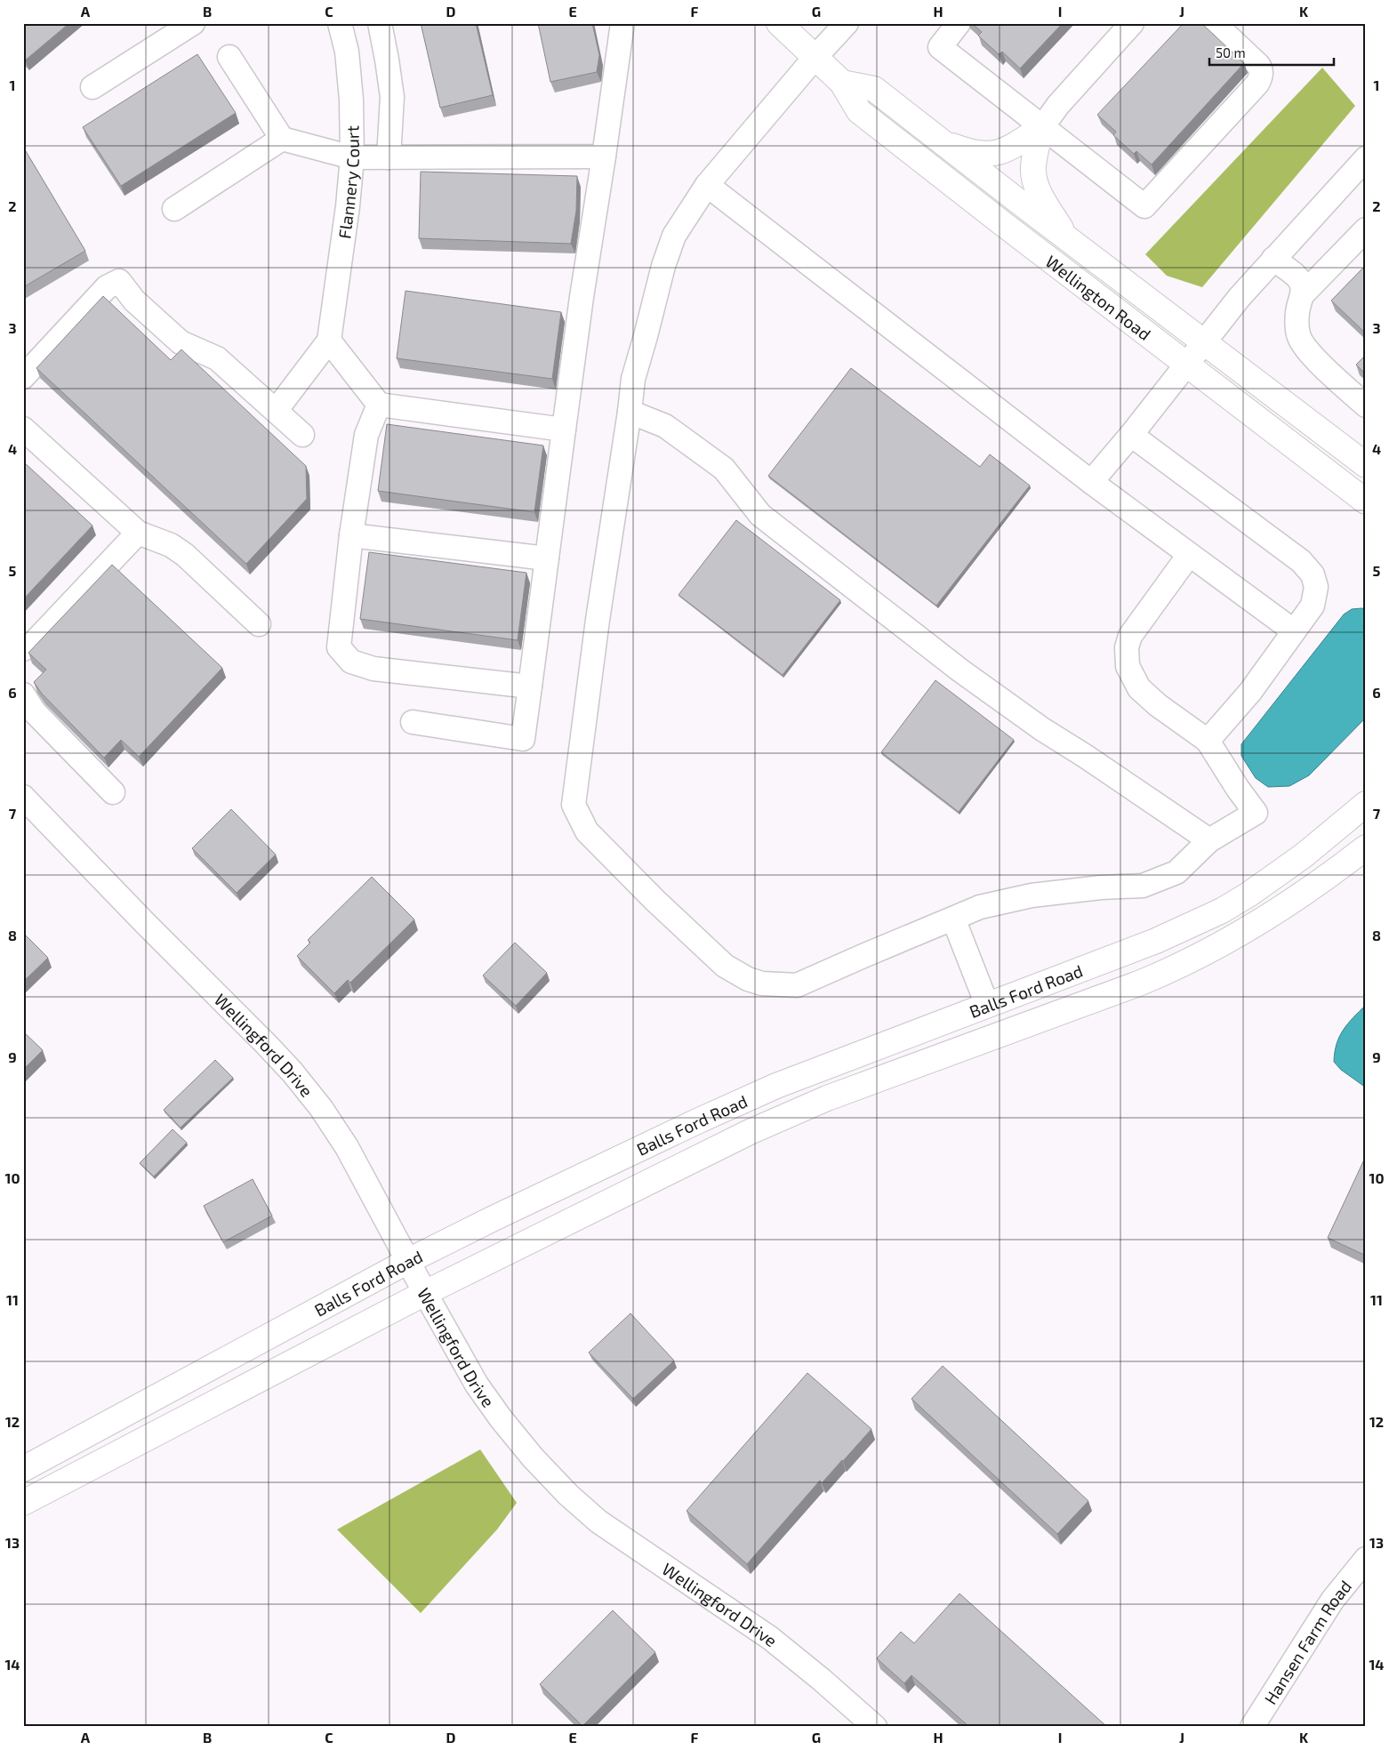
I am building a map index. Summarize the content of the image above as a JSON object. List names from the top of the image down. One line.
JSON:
{"streets":{"main road":["Wellington Road","Balls Ford Road"],"street":["Flannery Court","Wellingford Drive","Hansen Farm Road"]},"crossings":[["Balls Ford Road","Wellingford Drive"]],"scale_bar":"50 m","grid":{"columns":["A","B","C","D","E","F","G","H","I","J","K"],"rows":["1","2","3","4","5","6","7","8","9","10","11","12","13","14"]}}
